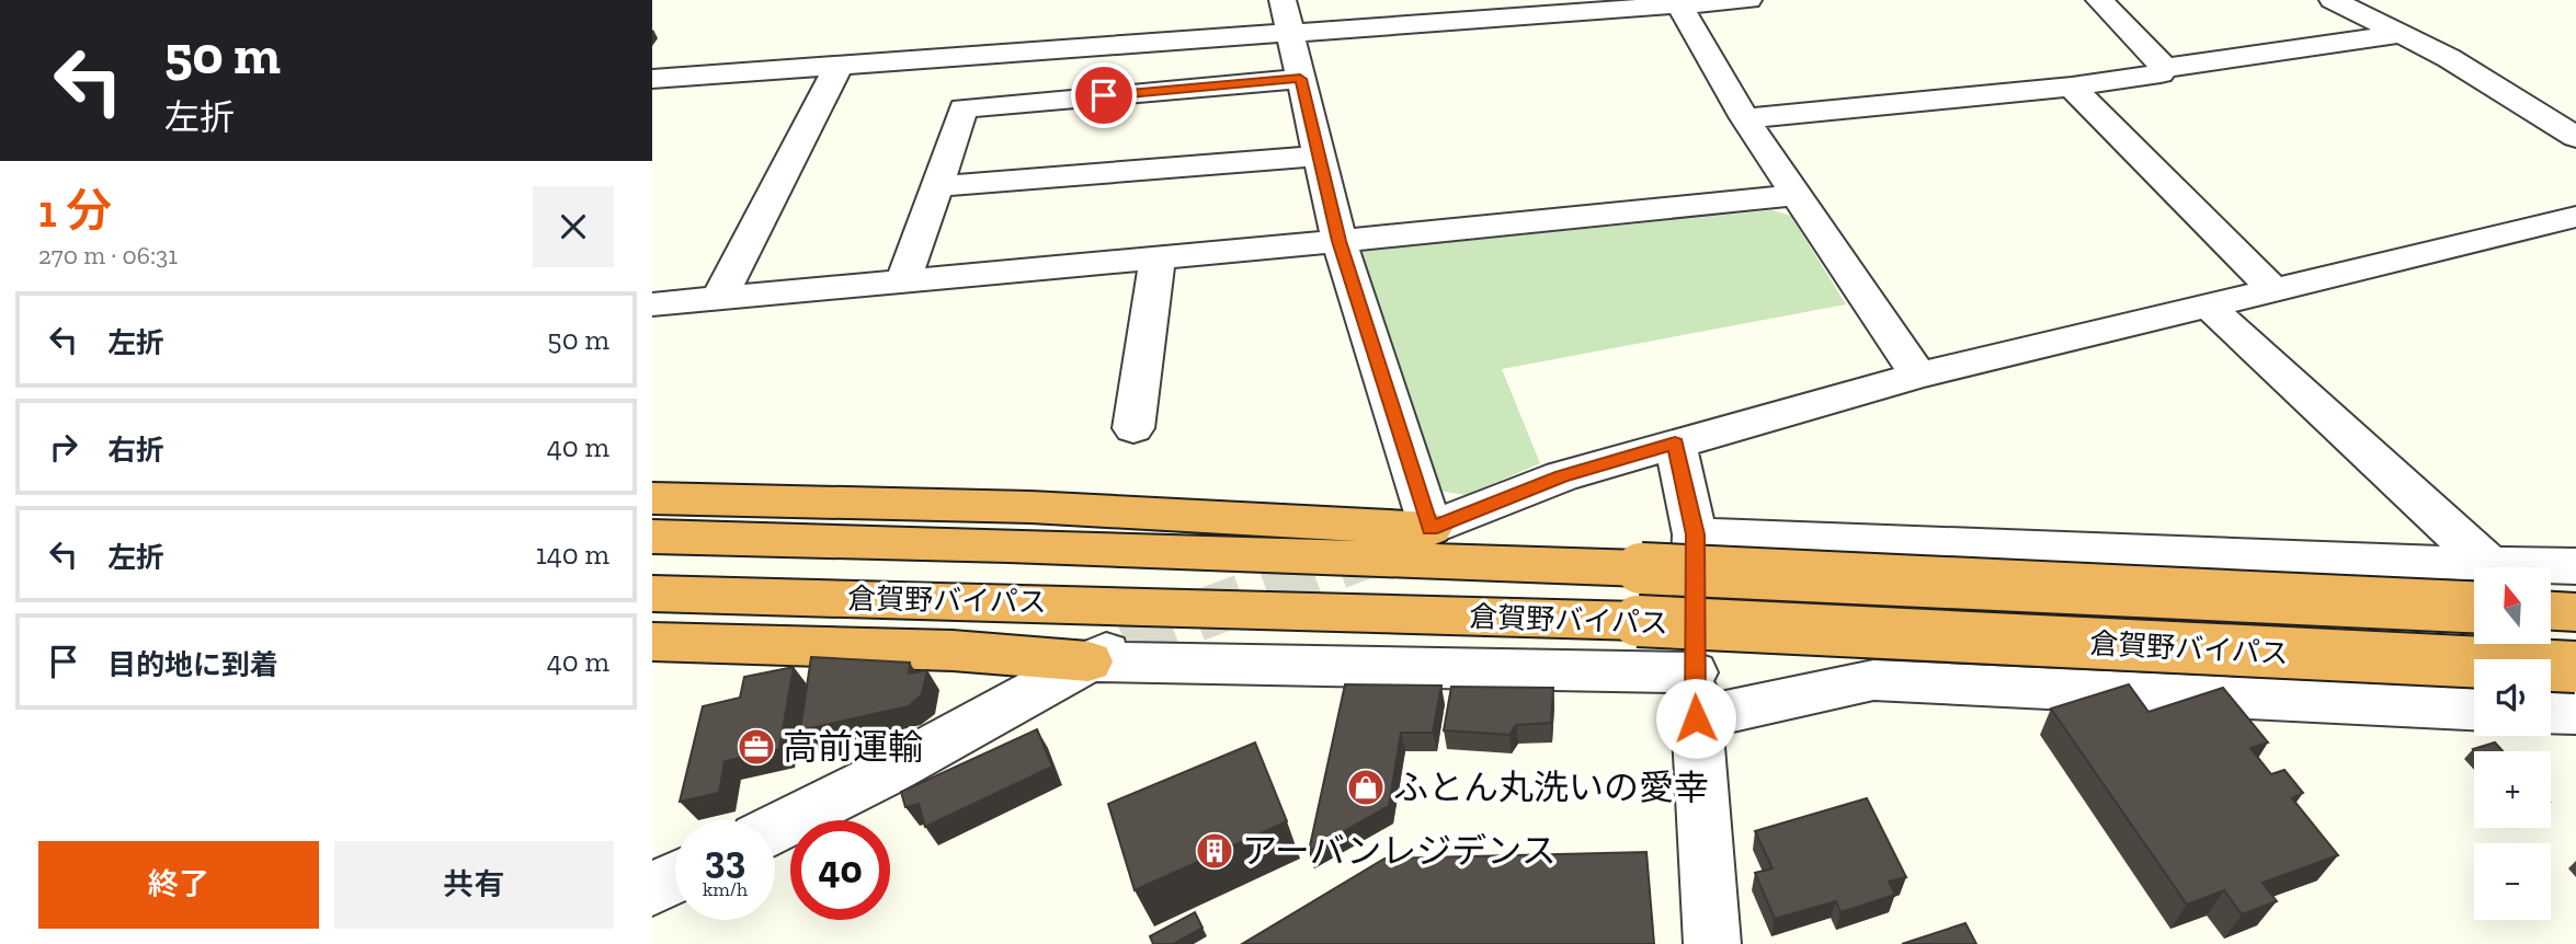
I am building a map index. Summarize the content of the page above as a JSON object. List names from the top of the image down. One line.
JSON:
{"streets":{"highway":["倉賀野バイパス"]},"places":{"office":["高前運輸"],"shop":["ふとん丸洗いの愛幸"],"building":["アーバンレジデンス"]},"north":"top","page":{"turn":["50 m","左折"],"heading":["1 分","270 m · 06:31"],"list":[{"name":"左折","value":"50 m"},{"name":"右折","value":"40 m"},{"name":"左折","value":"140 m"},{"name":"目的地に到着","value":"40 m"}],"map_buttons":["+","−"],"speed":"33 km/h","limit":"40","buttons":["終了","共有"]}}
